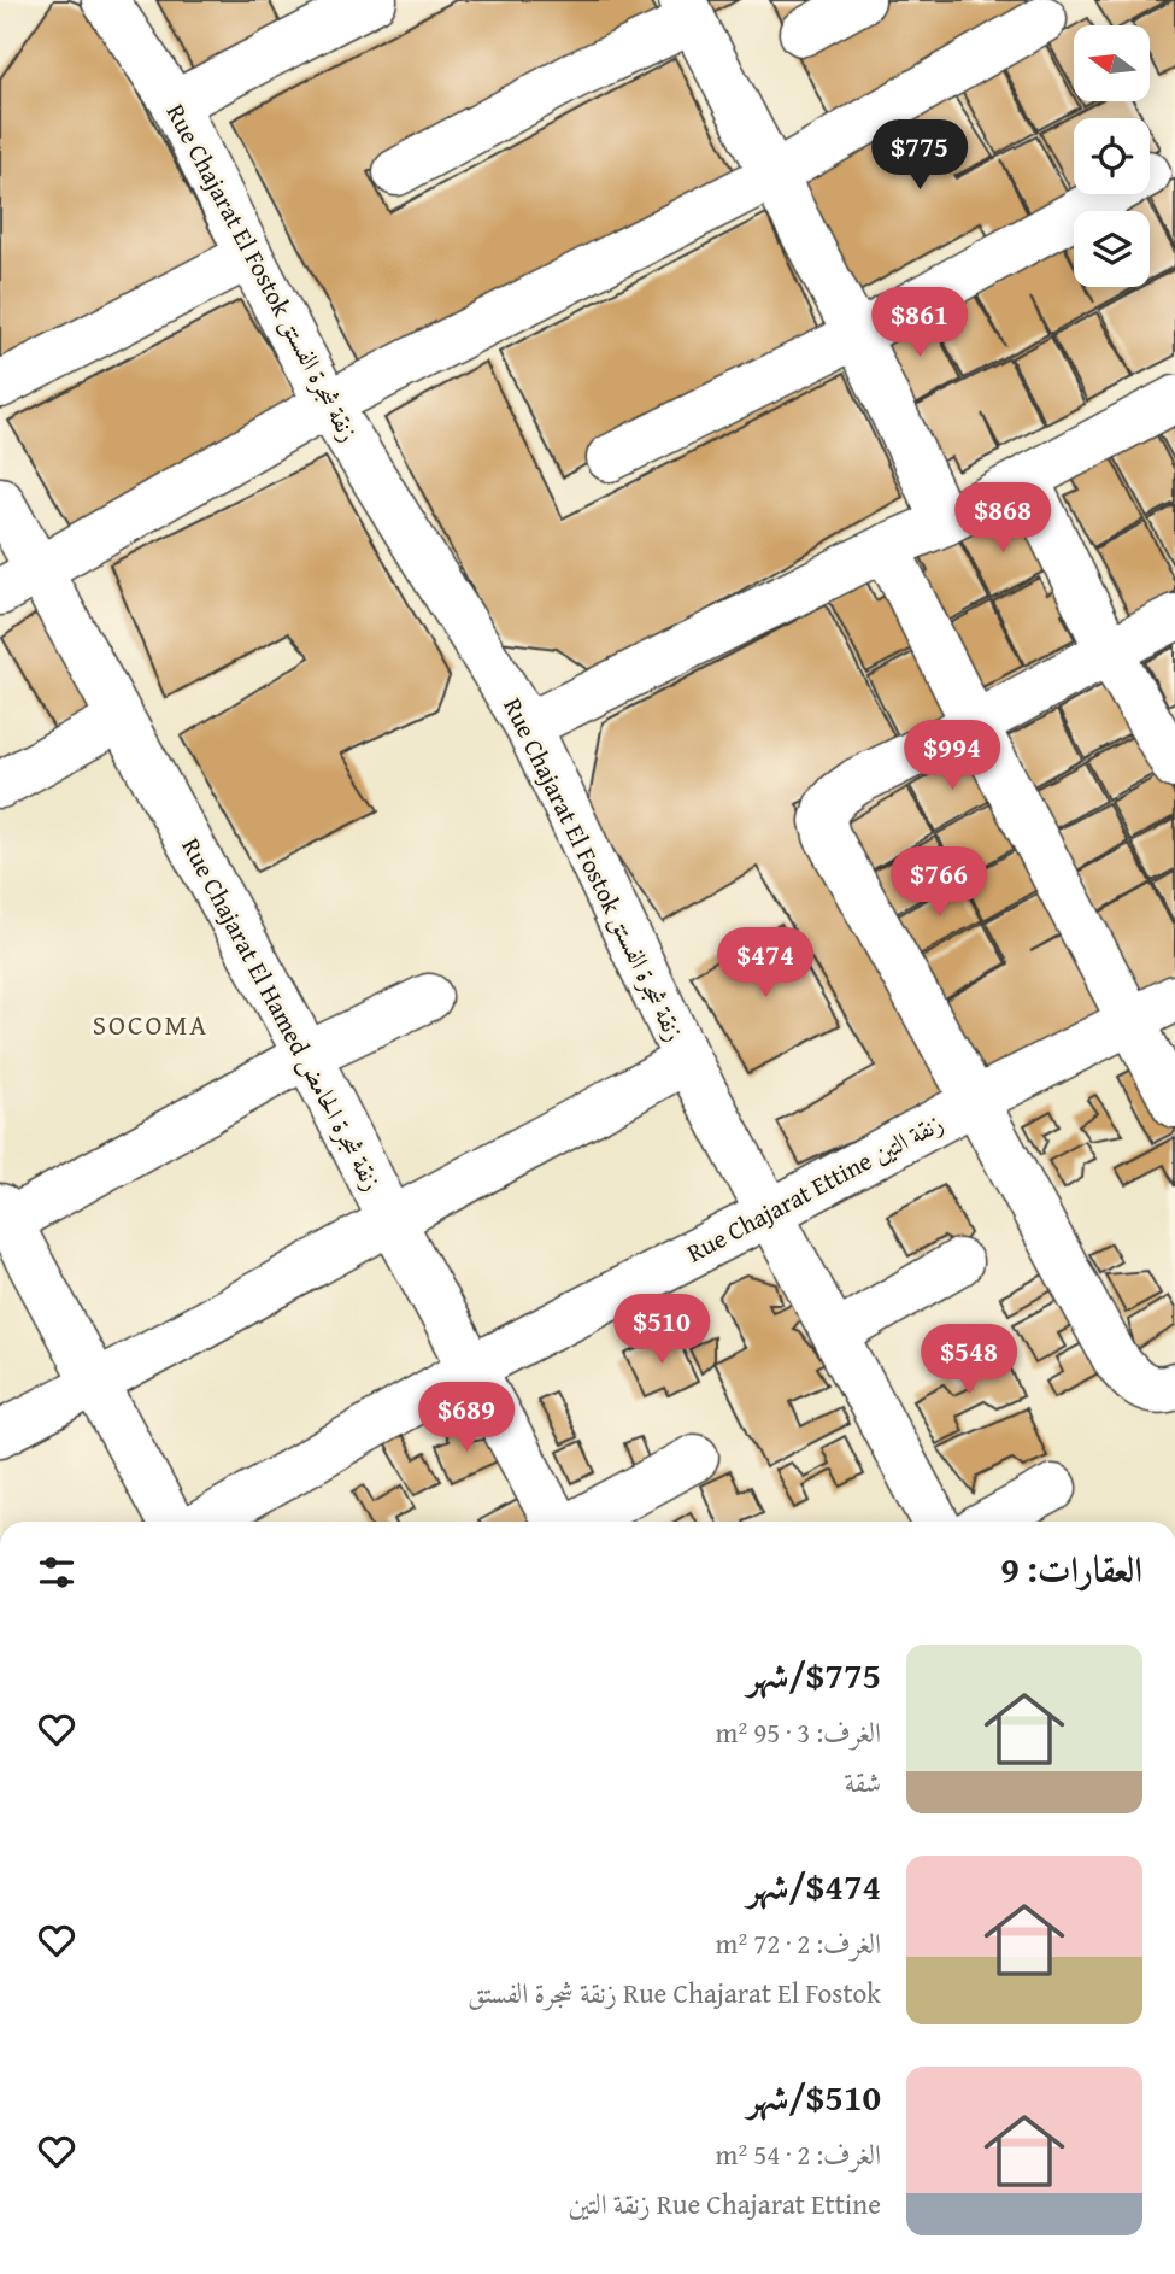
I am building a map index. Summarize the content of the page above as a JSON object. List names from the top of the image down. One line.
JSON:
{"streets":{"street":["Rue Chajarat El Fostok زنقة شجرة الفستق","Rue Chajarat El Hamed زنقة شجرة الحامض","Rue Chajarat Ettine زنقة التين"]},"crossings":[["Rue Chajarat El Fostok زنقة شجرة الفستق","Rue Chajarat Ettine زنقة التين"],["Rue Chajarat El Hamed زنقة شجرة الحامض","Rue Chajarat Ettine زنقة التين"]],"districts":["SOCOMA"],"north":"left","page":{"price":["$775","$861","$868","$994","$766","$474","$510","$548","$689"],"heading":"العقارات: 9","list":[{"name":"$775/شهر","note":"الغرف: 3 · 95 m² · شقة"},{"name":"$474/شهر","note":"الغرف: 2 · 72 m² · Rue Chajarat El Fostok زنقة شجرة الفستق"},{"name":"$510/شهر","note":"الغرف: 2 · 54 m² · Rue Chajarat Ettine زنقة التين"}]}}
